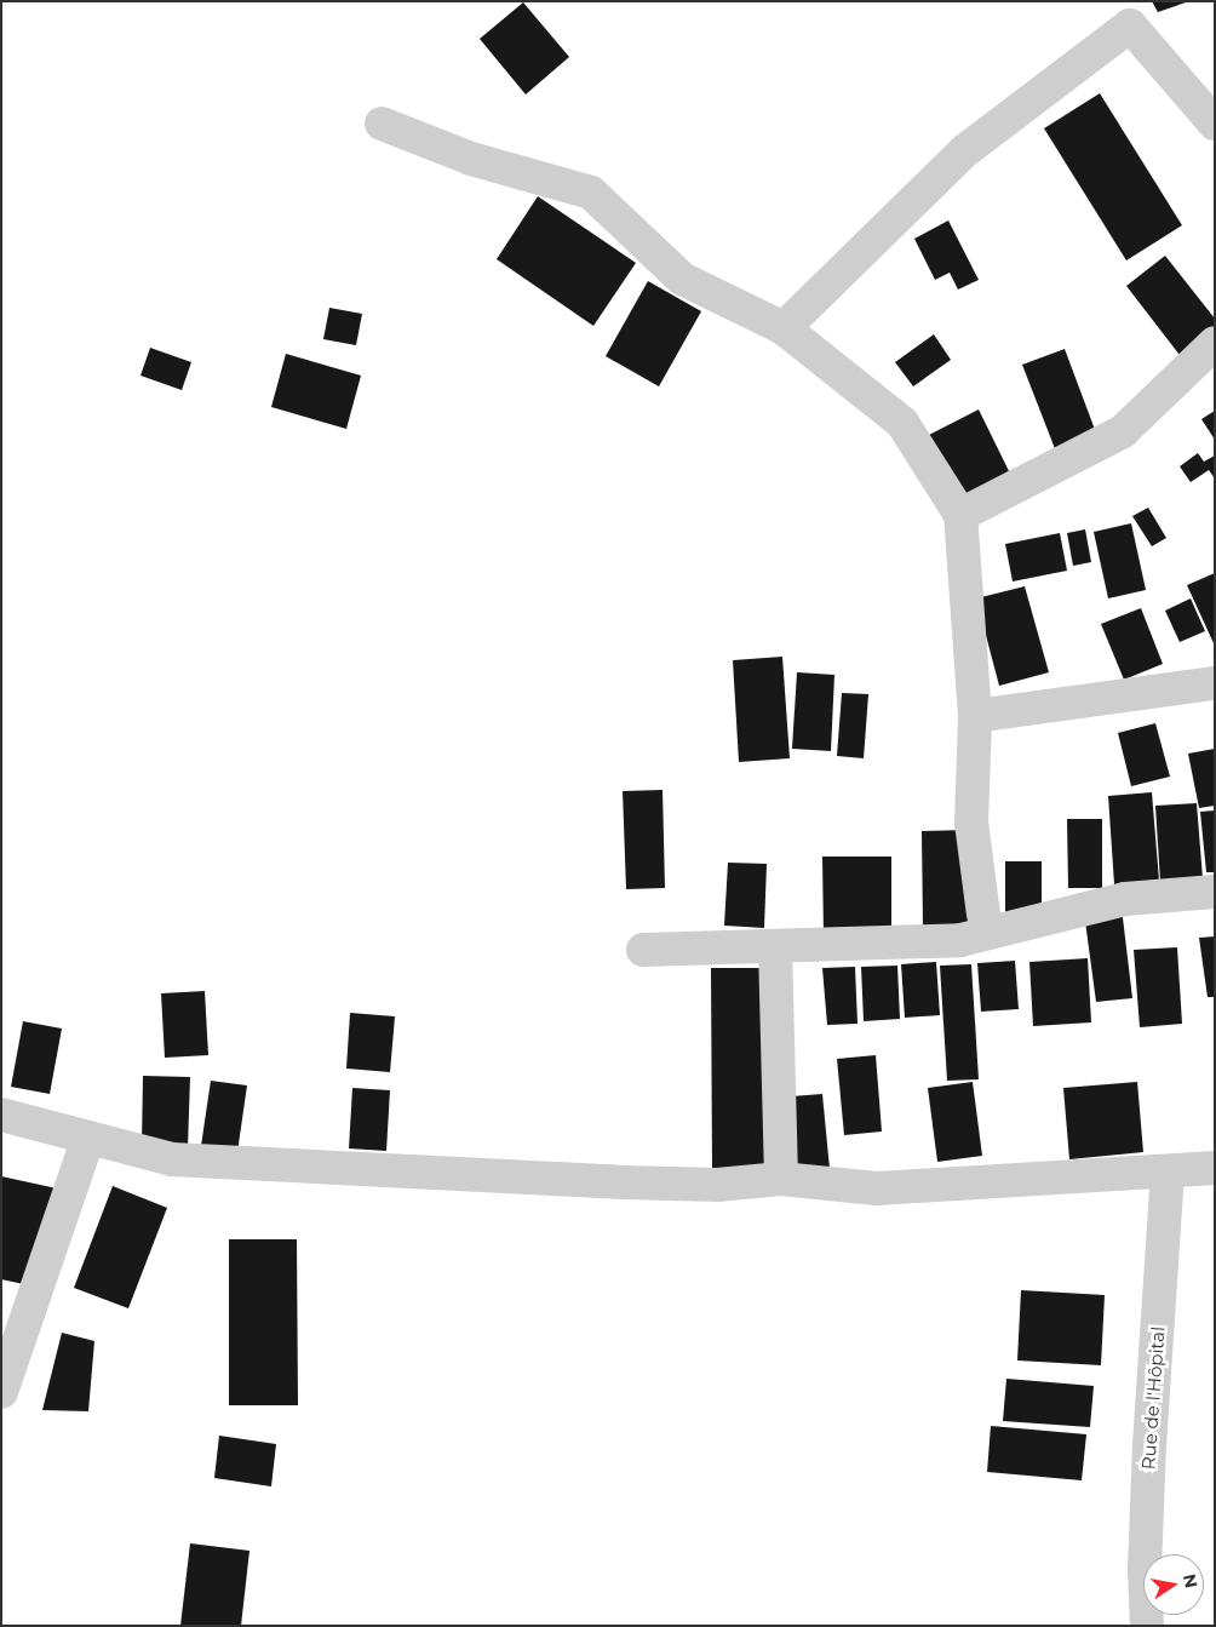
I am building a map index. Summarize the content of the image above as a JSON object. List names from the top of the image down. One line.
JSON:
{"streets":{"street":["Rue de l'Hôpital"]},"north":"right"}
